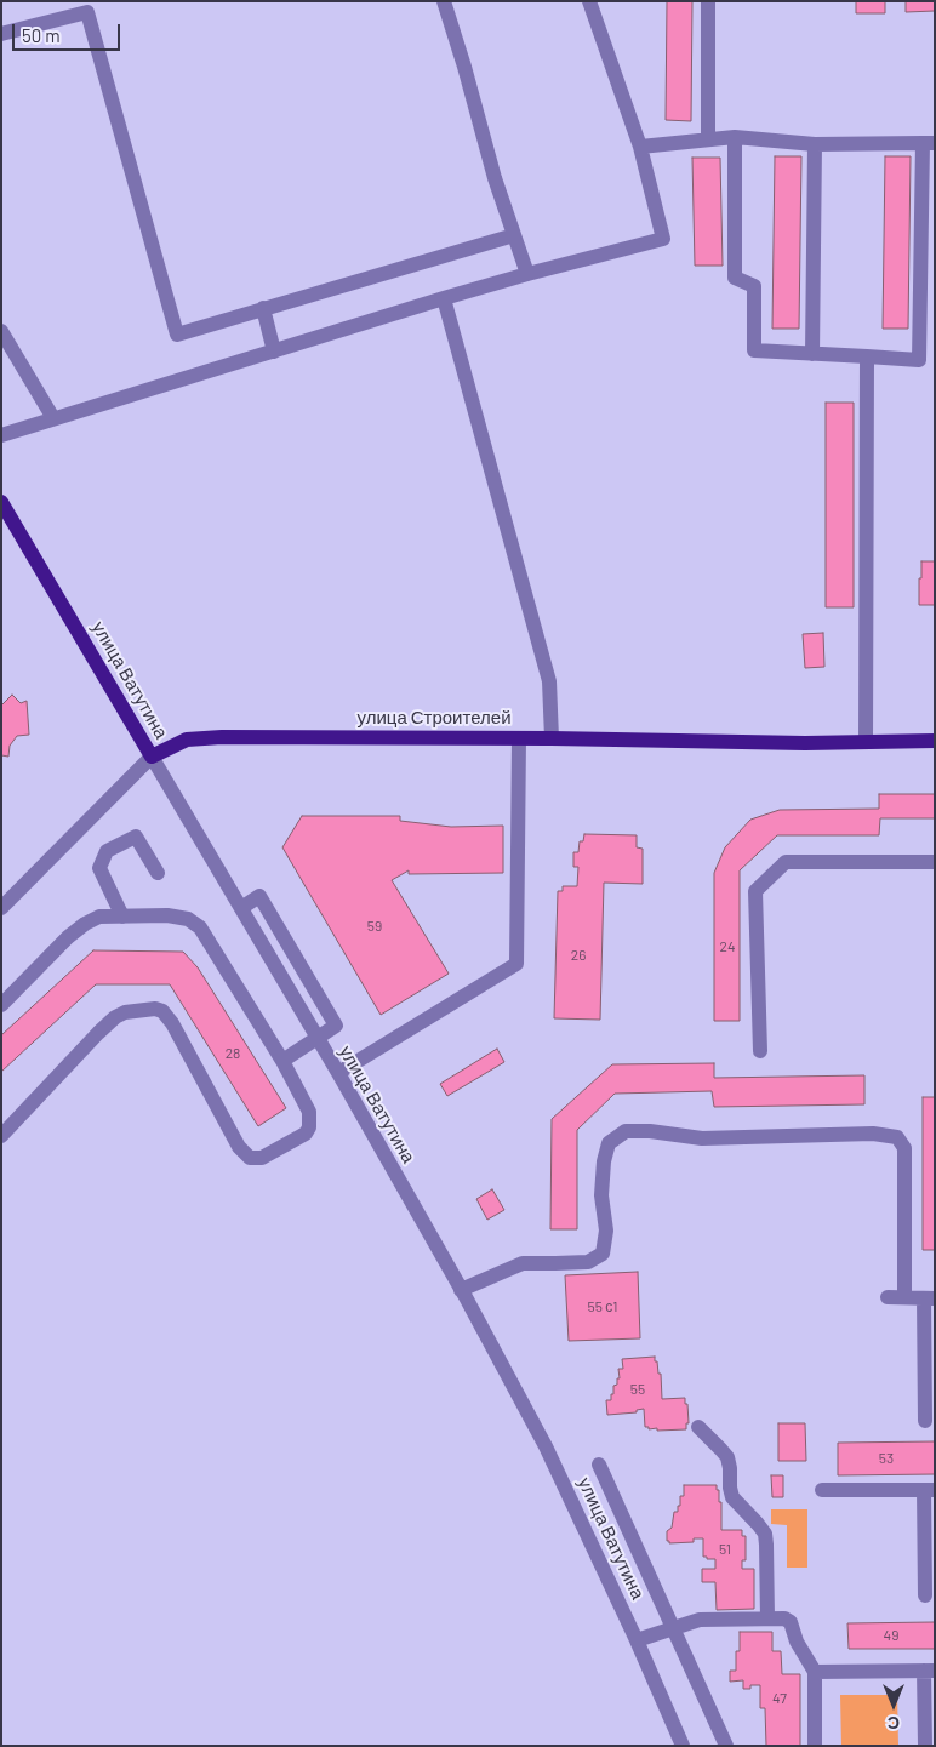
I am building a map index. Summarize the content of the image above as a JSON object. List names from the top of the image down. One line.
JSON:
{"streets":{"main road":["улица Ватутина","улица Строителей"]},"crossings":[["улица Ватутина","улица Строителей"]],"house_numbers":["59","24","26","28","55 с1","55","53","51","49","47"],"scale_bar":"50 m","north":"bottom"}
